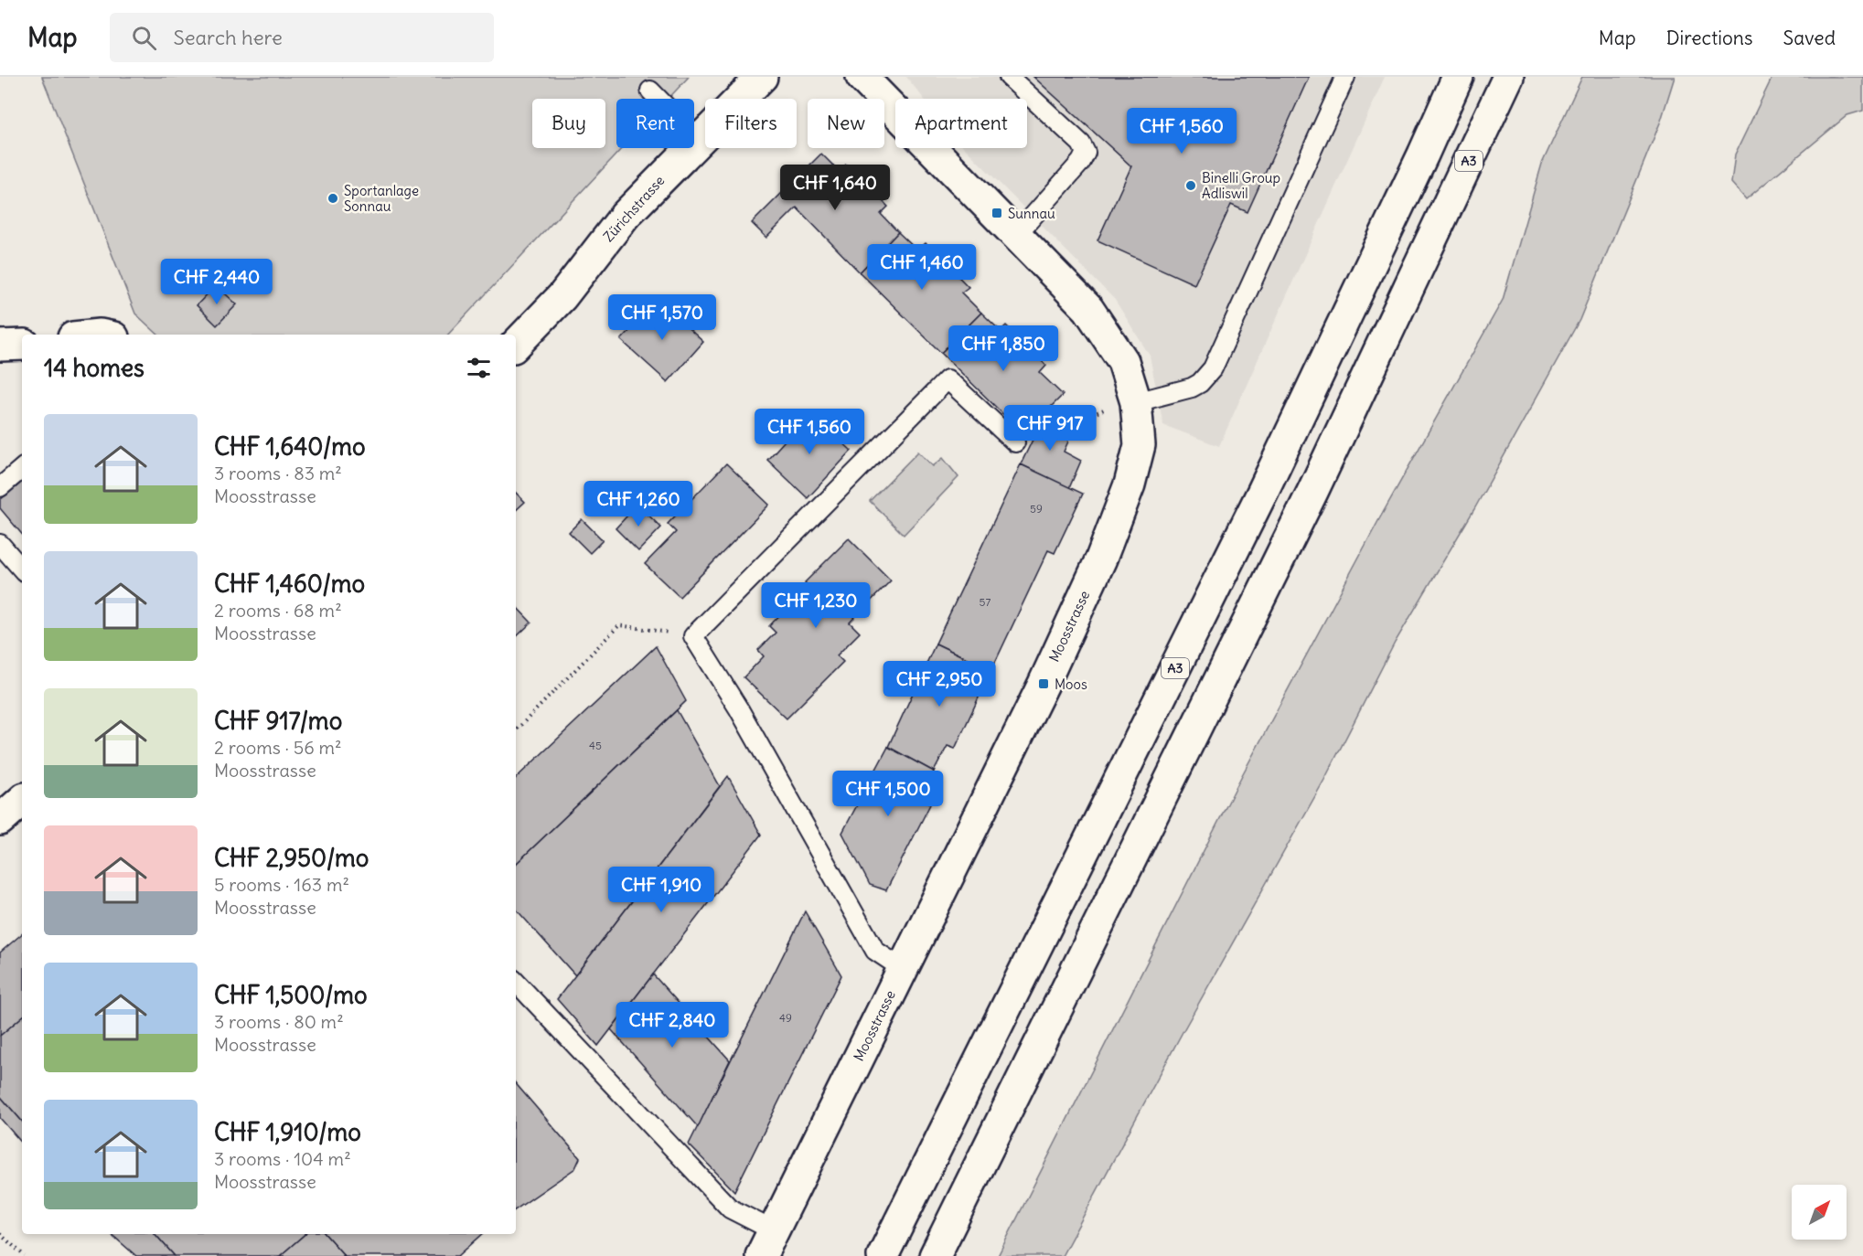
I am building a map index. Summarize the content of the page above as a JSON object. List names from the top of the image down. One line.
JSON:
{"streets":{"main road":["A3","Zürichstrasse","Moosstrasse"]},"places":{"other":["Binelli Group Adliswil","Sportanlage Sonnau"],"transit":["Sunnau","Moos"]},"house_numbers":["59","57","45","49"],"north":"top right","page":{"header":"Map","search":"Search here","nav":["Map","Directions","Saved"],"chip":["Buy","Rent","Filters","New","Apartment"],"price":["CHF 1,560","CHF 1,640","CHF 1,460","CHF 2,440","CHF 1,570","CHF 1,850","CHF 917","CHF 1,560","CHF 1,260","CHF 1,230","CHF 2,950","CHF 1,500","CHF 1,910","CHF 2,840"],"heading":"14 homes","list":[{"name":"CHF 1,640/mo","note":"3 rooms · 83 m² · Moosstrasse"},{"name":"CHF 1,460/mo","note":"2 rooms · 68 m² · Moosstrasse"},{"name":"CHF 917/mo","note":"2 rooms · 56 m² · Moosstrasse"},{"name":"CHF 2,950/mo","note":"5 rooms · 163 m² · Moosstrasse"},{"name":"CHF 1,500/mo","note":"3 rooms · 80 m² · Moosstrasse"},{"name":"CHF 1,910/mo","note":"3 rooms · 104 m² · Moosstrasse"}]}}
